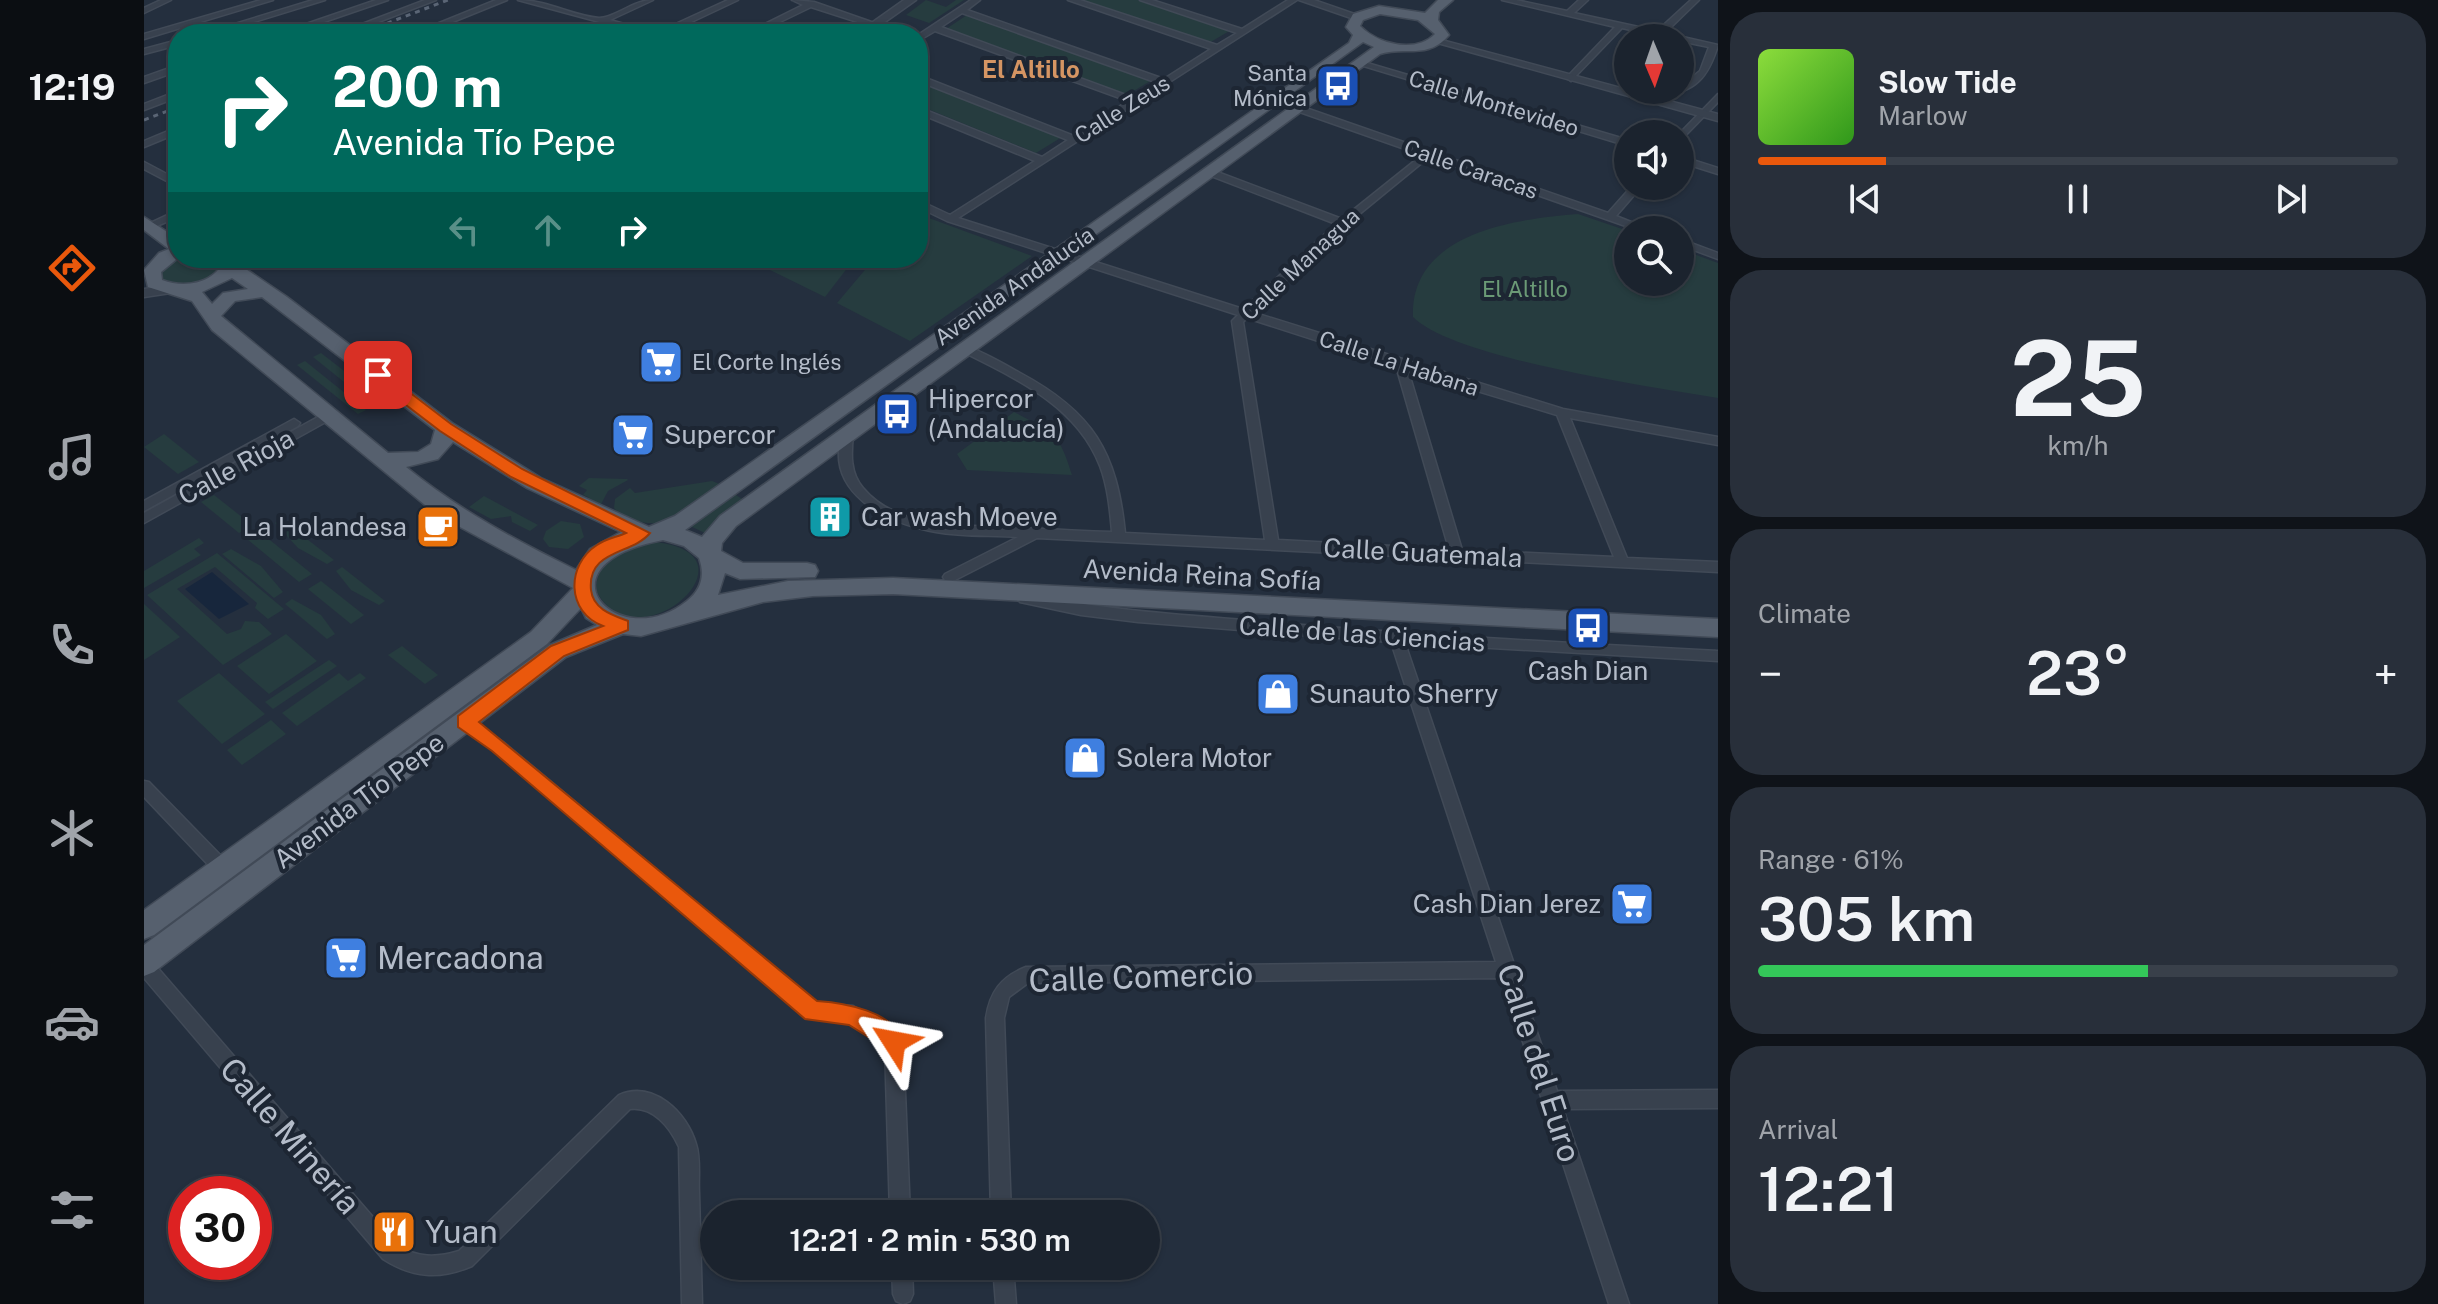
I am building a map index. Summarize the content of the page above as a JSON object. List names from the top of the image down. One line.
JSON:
{"streets":{"main road":["Avenida Andalucía","Avenida Reina Sofía","Avenida Tío Pepe"],"street":["Calle Montevideo","Calle Zeus","Calle Caracas","Calle Managua","Calle La Habana","Calle Rioja","Calle Guatemala","Calle de las Ciencias","Calle Comercio","Calle del Euro","Calle Minería"]},"crossings":[["Calle Montevideo","Avenida Andalucía"],["Calle Zeus","Calle La Habana"],["Calle Caracas","Calle Managua"],["Calle Caracas","Avenida Andalucía"],["Calle Managua","Calle La Habana"],["Calle Managua","Calle Guatemala"],["Avenida Andalucía","Calle La Habana"],["Avenida Andalucía","Calle Guatemala"],["Avenida Andalucía","Avenida Reina Sofía"],["Avenida Andalucía","Avenida Tío Pepe"],["Calle Guatemala","Avenida Reina Sofía"],["Avenida Reina Sofía","Calle de las Ciencias"],["Avenida Reina Sofía","Avenida Tío Pepe"],["Calle de las Ciencias","Calle del Euro"],["Avenida Tío Pepe","Calle Minería"],["Calle Comercio","Calle del Euro"]],"districts":["El Altillo"],"parks":["El Altillo"],"places":{"bus stop":["Santa Mónica","Hipercor (Andalucía)","Cash Dian"],"supermarket":["El Corte Inglés","Supercor","Cash Dian Jerez","Mercadona"],"building":["Car wash Moeve"],"cafe":["La Holandesa"],"shop":["Sunauto Sherry","Solera Motor"],"restaurant":["Yuan"]},"north":"bottom","page":{"tabs":"12:19","turn":["200 m","Avenida Tío Pepe"],"song":["Slow Tide","Marlow"],"tile":[["25","km/h"],"Climate",["Range · 61%","305 km"],["Arrival","12:21"]],"heat":["−","23°","+"],"limit":"30","trip":"12:21 · 2 min · 530 m"}}
